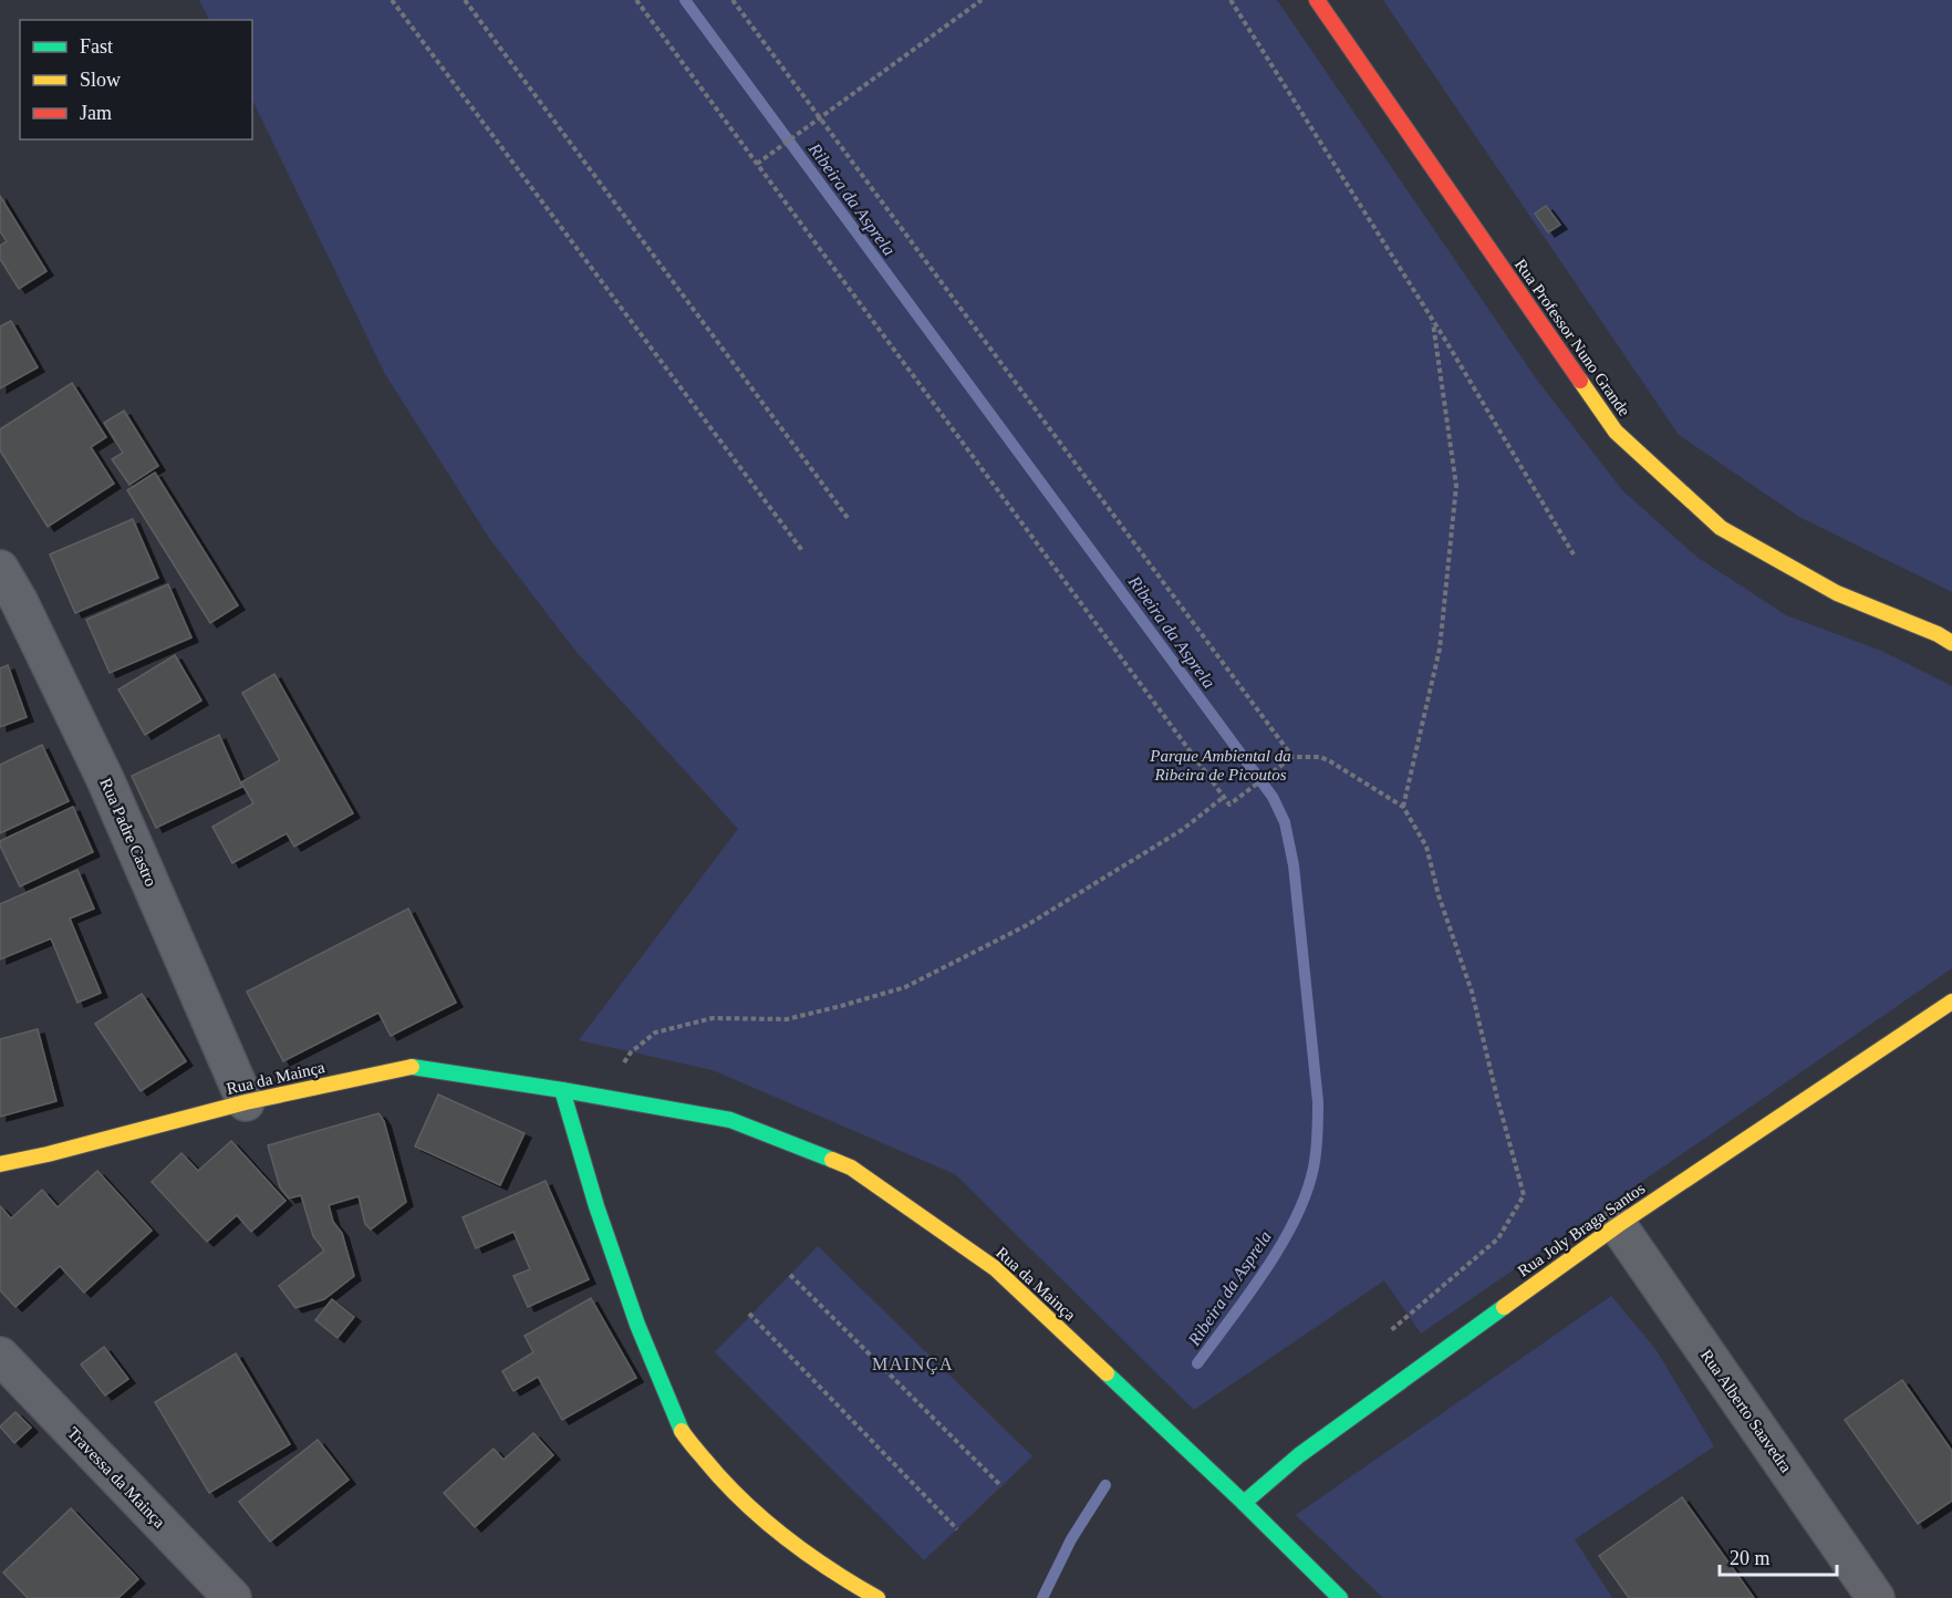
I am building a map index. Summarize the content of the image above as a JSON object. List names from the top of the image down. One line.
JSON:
{"streets":{"street":["Rua Professor Nuno Grande","Rua Padre Castro","Rua da Mainça","Rua Joly Braga Santos","Rua Alberto Saavedra","Travessa da Mainça"]},"crossings":[["Rua Padre Castro","Rua da Mainça"],["Rua da Mainça","Rua Joly Braga Santos"],["Rua Joly Braga Santos","Rua Alberto Saavedra"]],"districts":["MAINÇA"],"water":["Ribeira da Asprela"],"parks":["Parque Ambiental da Ribeira de Picoutos"],"legend":["Fast","Slow","Jam"],"scale_bar":"20 m"}
